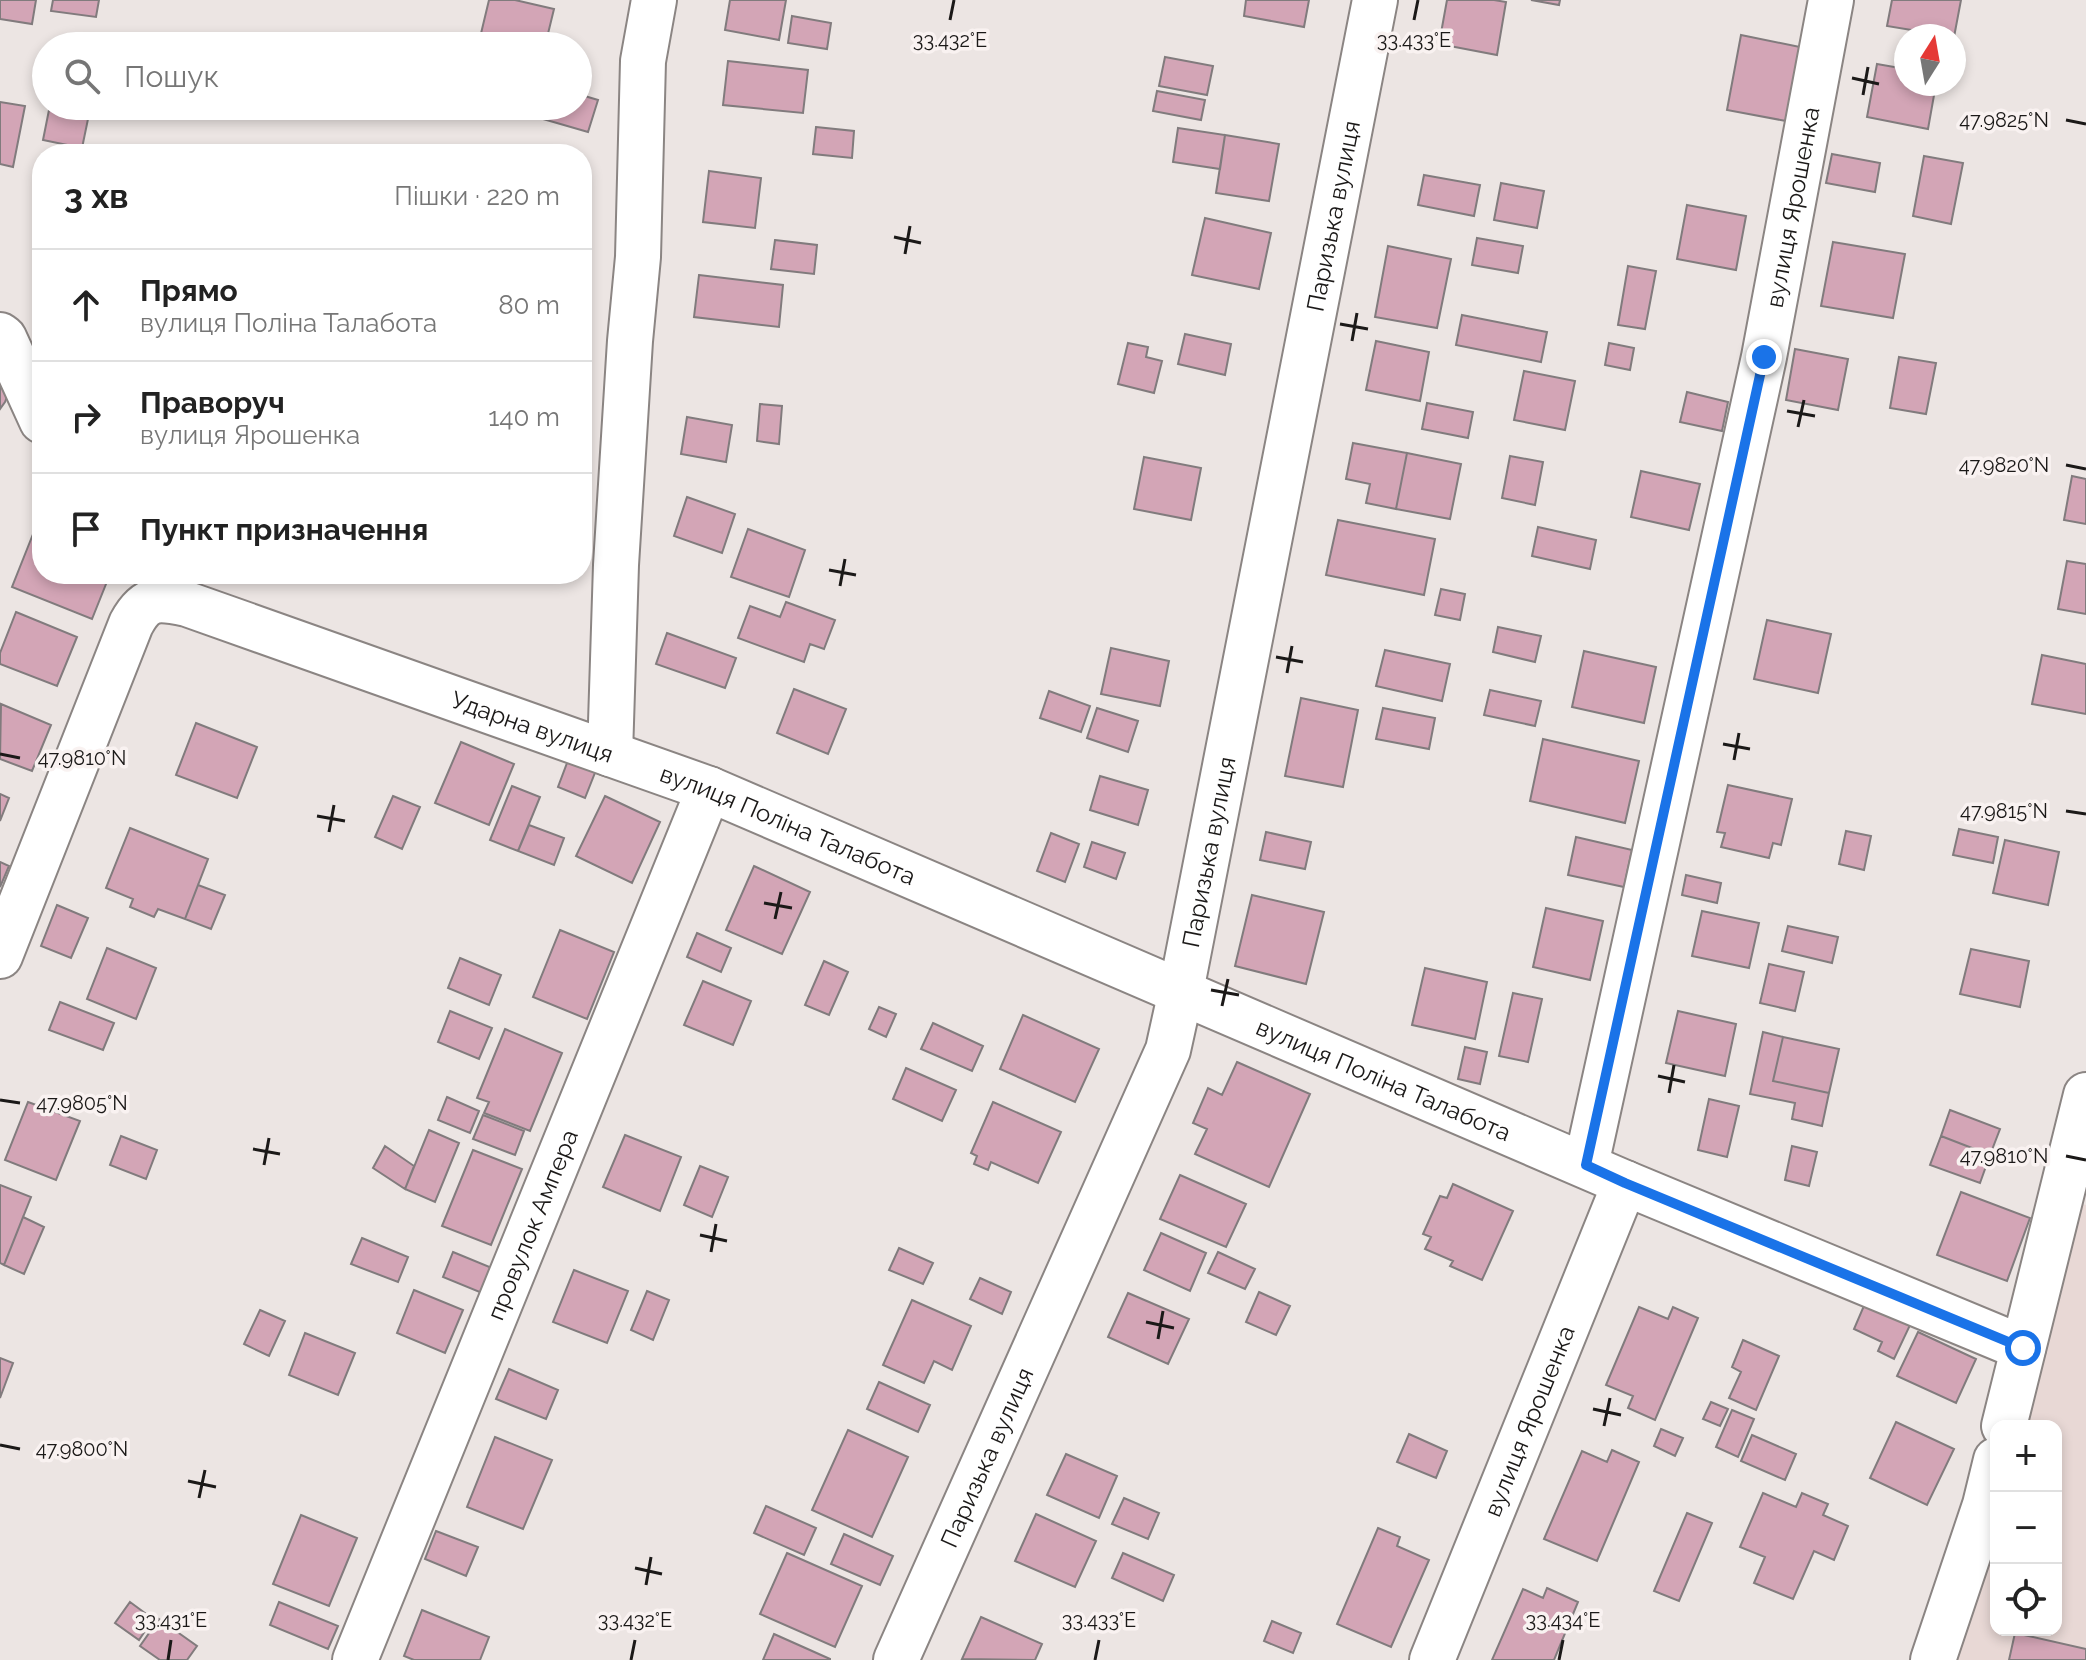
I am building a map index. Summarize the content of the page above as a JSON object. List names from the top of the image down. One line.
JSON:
{"streets":{"street":["вулиця Ярошенка","Паризька вулиця","Ударна вулиця","вулиця Поліна Талабота","провулок Ампера"]},"crossings":[["вулиця Ярошенка","вулиця Поліна Талабота"],["Паризька вулиця","вулиця Поліна Талабота"],["Ударна вулиця","вулиця Поліна Талабота"],["вулиця Поліна Талабота","провулок Ампера"]],"north":"top","page":{"search":"Пошук","heading":["3 хв","Пішки · 220 m"],"list":[["Прямо","вулиця Поліна Талабота","80 m"],["Праворуч","вулиця Ярошенка","140 m"],"Пункт призначення"],"map_buttons":["+","−"]},"coordinates":["33.432°E","33.433°E","47.9825°N","47.9820°N","47.9810°N","47.9815°N","47.9805°N","47.9800°N","33.431°E","33.434°E"]}
